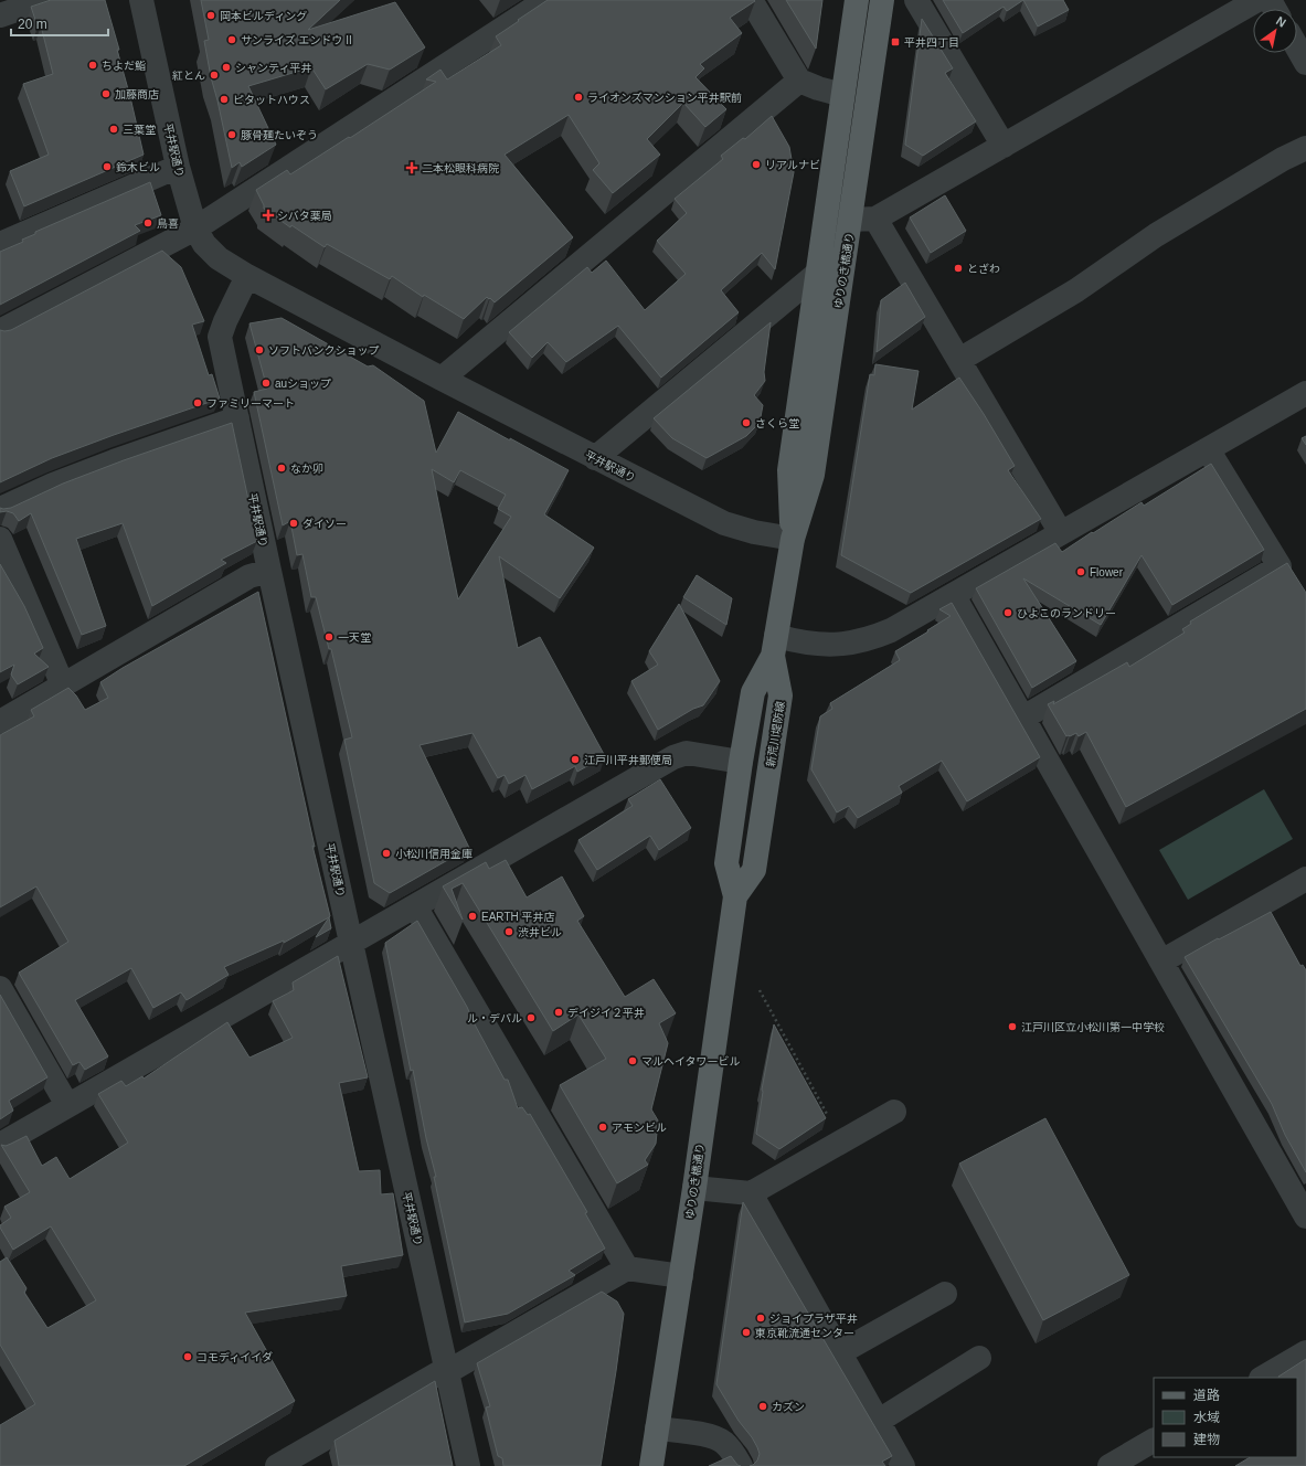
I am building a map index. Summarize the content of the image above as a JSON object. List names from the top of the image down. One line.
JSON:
{"streets":{"main road":["ゆりのき橋通り","新荒川堤防線"],"street":["平井駅通り"]},"crossings":[["平井駅通り","ゆりのき橋通り"],["ゆりのき橋通り","新荒川堤防線"]],"places":{"other":["岡本ビルディング","サンライズ エンドウ II","ちよだ鮨","シャンティ平井","紅とん","加藤商店","ライオンズマンション平井駅前","ピタットハウス","三葉堂","豚骨麺たいぞう","リアルナビ","鈴木ビル","鳥喜","とざわ","ソフトバンクショップ","auショップ","ファミリーマート","さくら堂","なか卯","ダイソー","Flower","ひよこのランドリー","一天堂","江戸川平井郵便局","小松川信用金庫","EARTH 平井店","渋井ビル","デイジイ２平井","ル・デパル","江戸川区立小松川第一中学校","マルヘイタワービル","アモンビル","ジョイプラザ平井","東京靴流通センター","コモディイイダ","カズン"],"transit":["平井四丁目"],"health":["二本松眼科病院","シバタ薬局"]},"legend":["道路","水域","建物"],"scale_bar":"20 m","north":"top right"}
